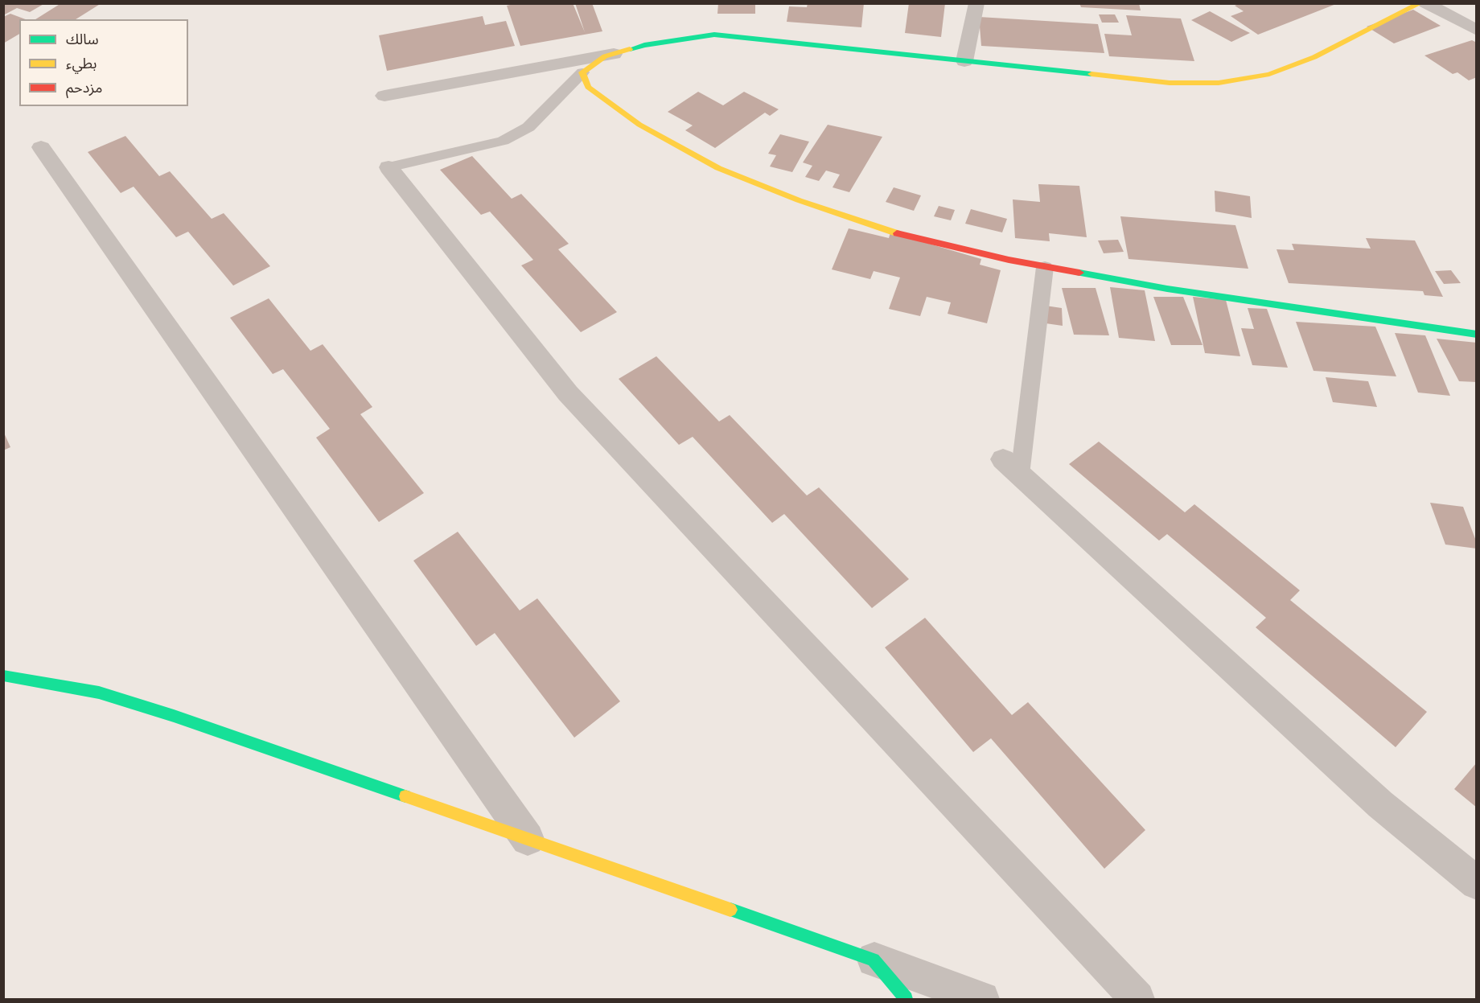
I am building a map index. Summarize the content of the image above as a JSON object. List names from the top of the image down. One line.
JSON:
{"legend":["سالك","بطيء","مزدحم"]}
